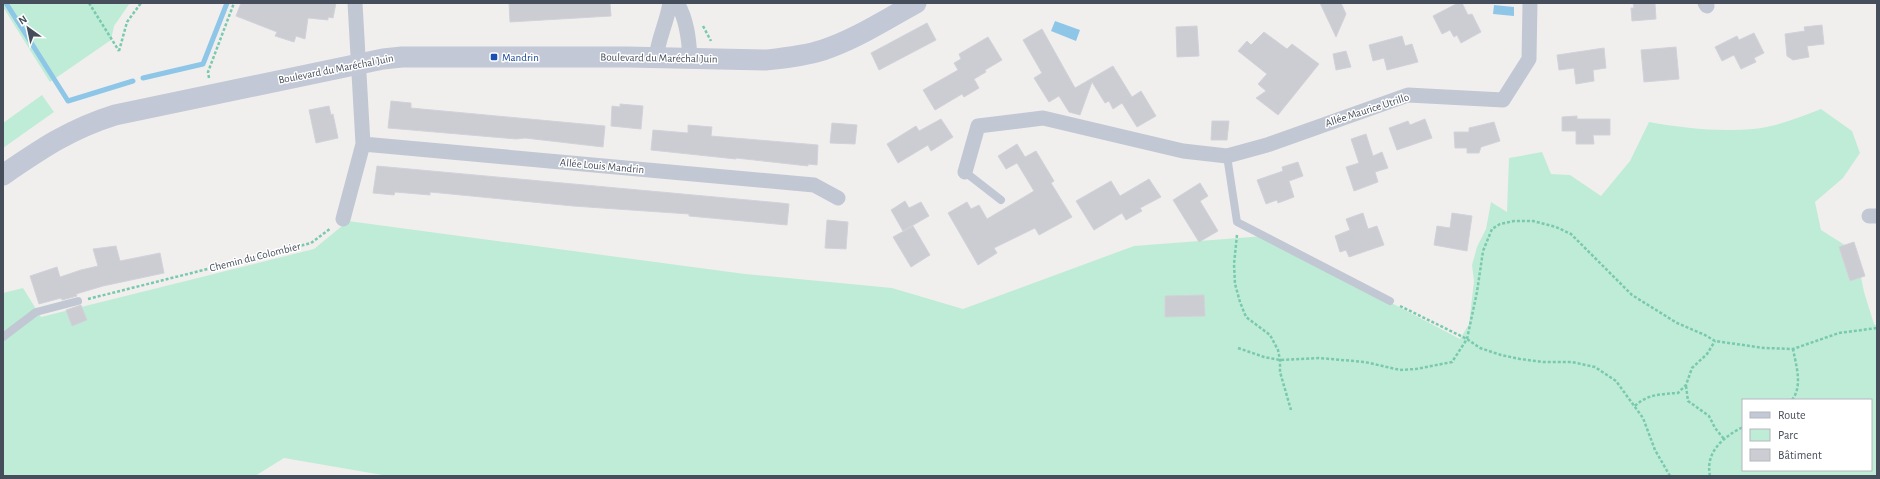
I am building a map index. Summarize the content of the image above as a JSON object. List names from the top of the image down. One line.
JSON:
{"streets":{"main road":["Boulevard du Maréchal Juin"],"street":["Allée Maurice Utrillo","Allée Louis Mandrin"],"path":["Chemin du Colombier"]},"places":{"transit":["Mandrin"]},"legend":["Route","Parc","Bâtiment"],"north":"top left"}
